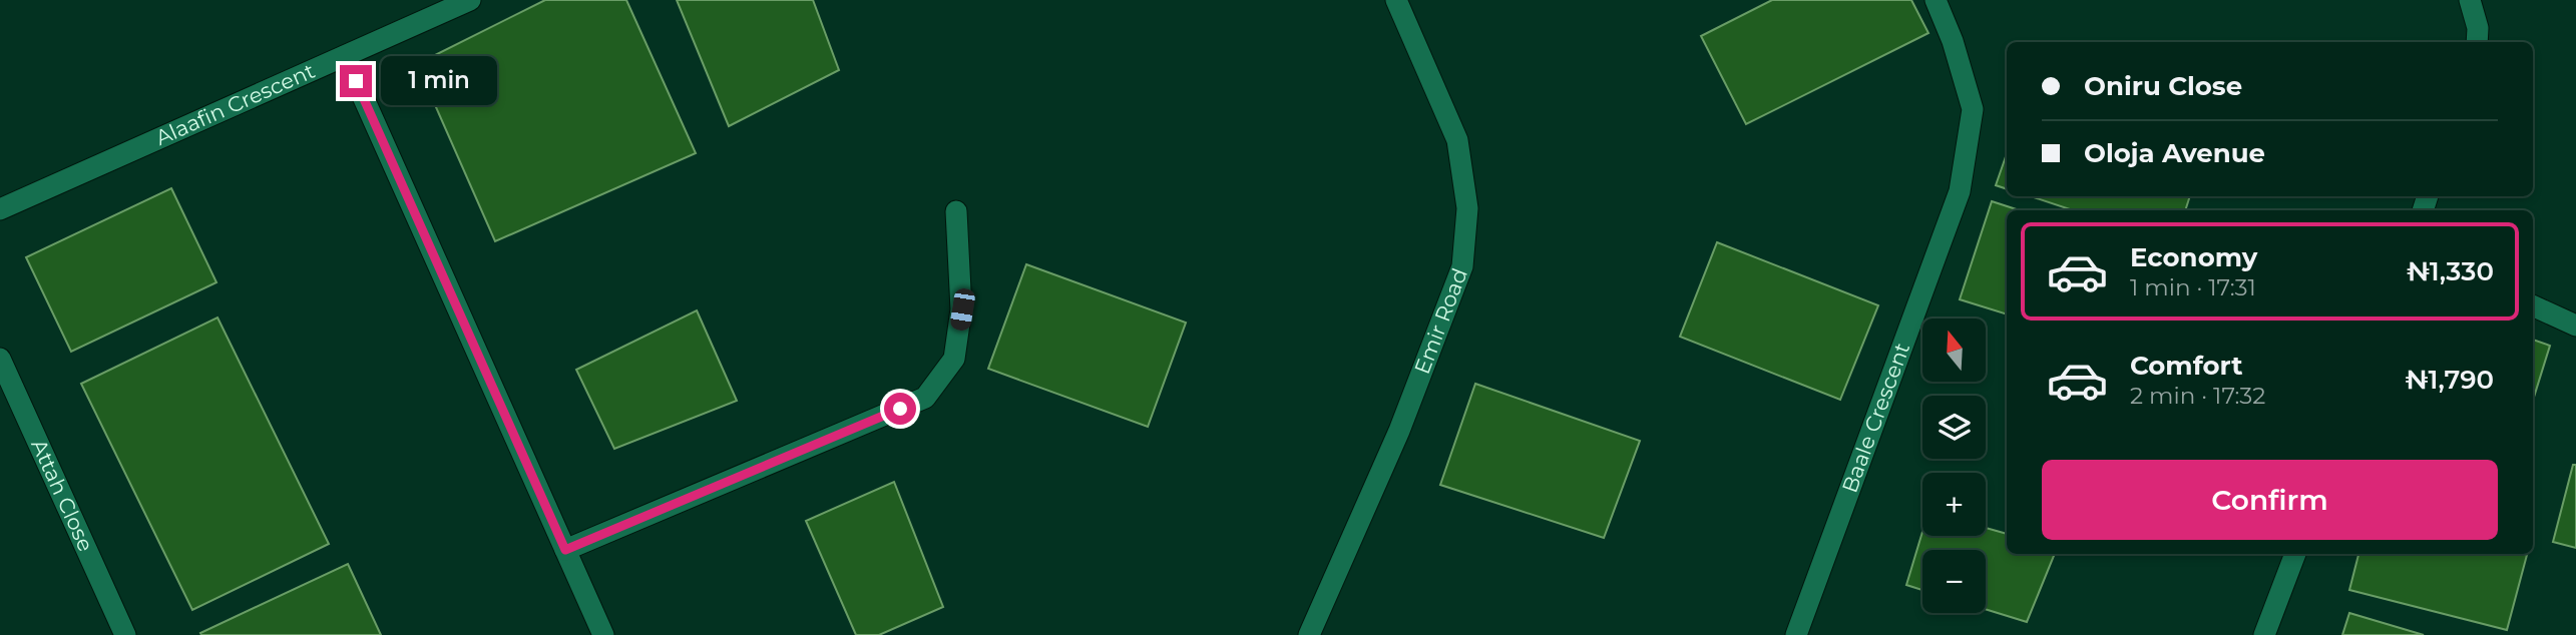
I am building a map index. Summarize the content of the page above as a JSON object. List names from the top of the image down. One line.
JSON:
{"streets":{"street":["Alaafin Crescent","Emir Road","Baale Crescent","Attah Close"]},"north":"top","page":{"banner":["Oniru Close","Oloja Avenue"],"bubble":"1 min","list":[{"name":"Economy","note":"1 min · 17:31","value":"₦1,330"},{"name":"Comfort","note":"2 min · 17:32","value":"₦1,790"}],"map_buttons":["+","−"],"buttons":"Confirm"}}
